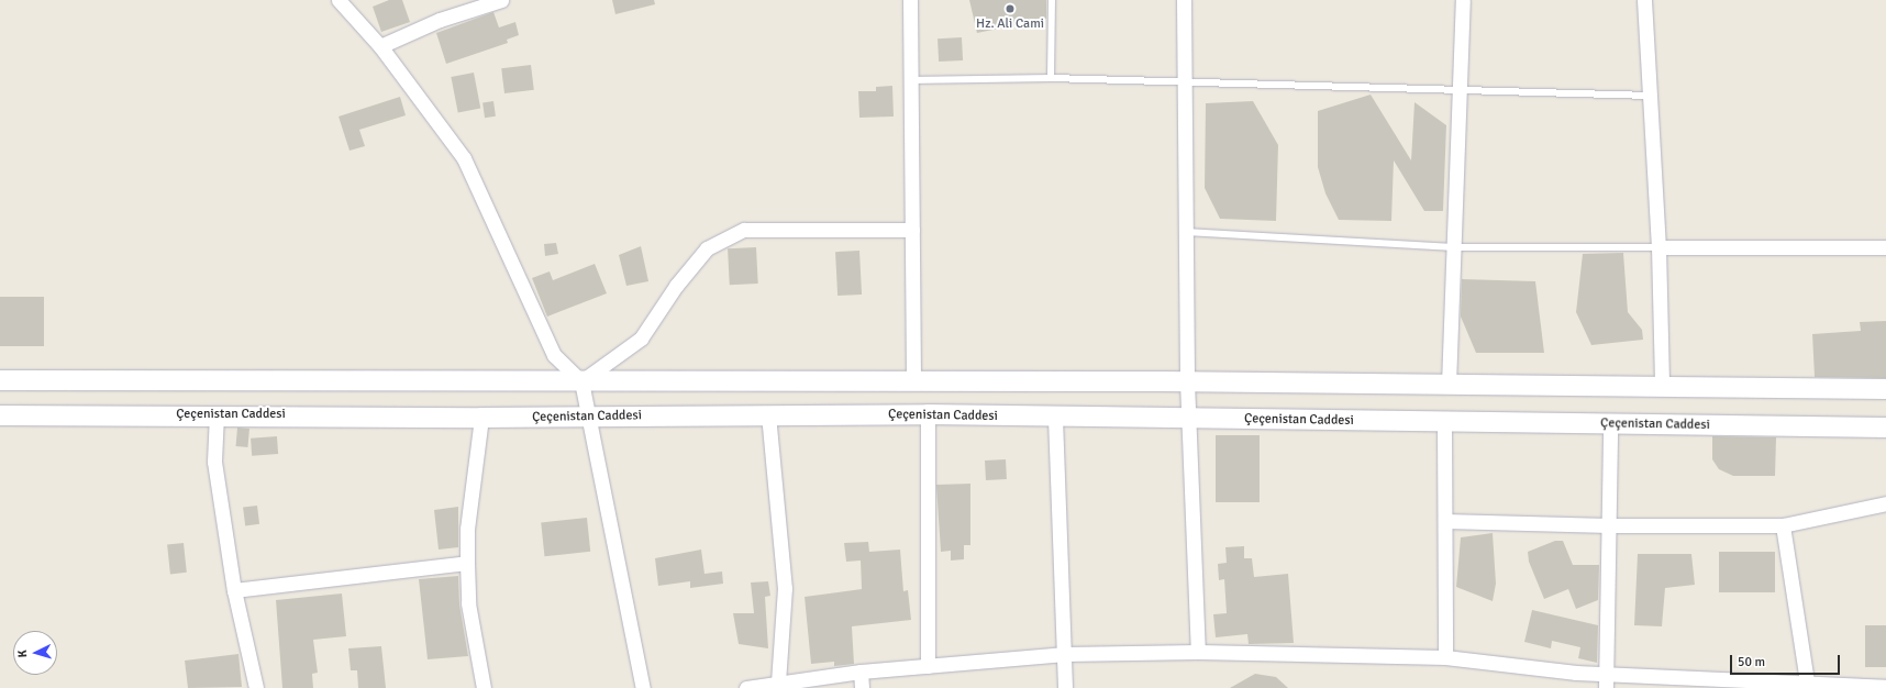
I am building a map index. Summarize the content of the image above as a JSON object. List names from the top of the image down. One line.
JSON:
{"streets":{"main road":["Çeçenistan Caddesi"]},"places":["Hz. Ali Cami"],"scale_bar":"50 m","north":"left"}
